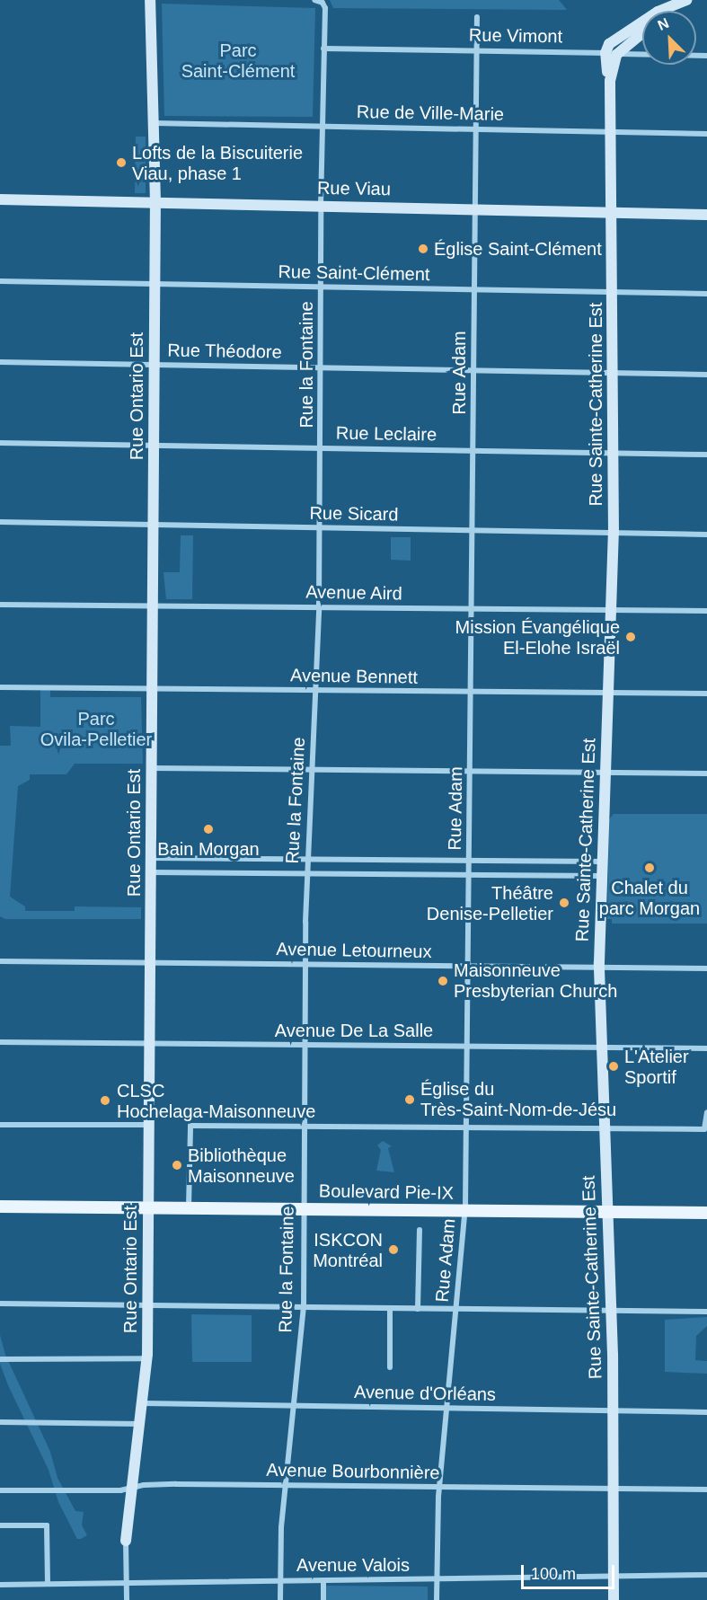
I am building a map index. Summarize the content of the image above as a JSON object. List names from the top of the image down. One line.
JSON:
{"streets":{"main road":["Rue Viau","Rue Ontario Est","Rue Sainte-Catherine Est","Boulevard Pie-IX"],"street":["Rue Vimont","Rue de Ville-Marie","Rue Saint-Clément","Rue Théodore","Rue la Fontaine","Rue Adam","Rue Leclaire","Rue Sicard","Avenue Aird","Avenue Bennett","Avenue Letourneux","Avenue De La Salle","Avenue d'Orléans","Avenue Bourbonnière","Avenue Valois"]},"crossings":[["Rue Vimont","Rue la Fontaine"],["Rue Vimont","Rue Adam"],["Rue Vimont","Rue Sainte-Catherine Est"],["Rue de Ville-Marie","Rue la Fontaine"],["Rue de Ville-Marie","Rue Adam"],["Rue de Ville-Marie","Rue Ontario Est"],["Rue de Ville-Marie","Rue Sainte-Catherine Est"],["Rue Viau","Rue la Fontaine"],["Rue Viau","Rue Adam"],["Rue Viau","Rue Ontario Est"],["Rue Viau","Rue Sainte-Catherine Est"],["Rue Saint-Clément","Rue la Fontaine"],["Rue Saint-Clément","Rue Adam"],["Rue Saint-Clément","Rue Ontario Est"],["Rue Saint-Clément","Rue Sainte-Catherine Est"],["Rue Théodore","Rue la Fontaine"],["Rue Théodore","Rue Adam"],["Rue Théodore","Rue Ontario Est"],["Rue Théodore","Rue Sainte-Catherine Est"],["Rue la Fontaine","Rue Leclaire"],["Rue la Fontaine","Rue Sicard"],["Rue la Fontaine","Avenue Aird"],["Rue la Fontaine","Avenue Bennett"],["Rue la Fontaine","Avenue Letourneux"],["Rue la Fontaine","Avenue De La Salle"],["Rue la Fontaine","Boulevard Pie-IX"],["Rue la Fontaine","Avenue d'Orléans"],["Rue la Fontaine","Avenue Bourbonnière"],["Rue la Fontaine","Avenue Valois"],["Rue Adam","Rue Leclaire"],["Rue Adam","Rue Sicard"],["Rue Adam","Avenue Aird"],["Rue Adam","Avenue Bennett"],["Rue Adam","Avenue Letourneux"],["Rue Adam","Avenue De La Salle"],["Rue Adam","Boulevard Pie-IX"],["Rue Adam","Avenue d'Orléans"],["Rue Adam","Avenue Bourbonnière"],["Rue Adam","Avenue Valois"],["Rue Ontario Est","Rue Leclaire"],["Rue Ontario Est","Rue Sicard"],["Rue Ontario Est","Avenue Aird"],["Rue Ontario Est","Avenue Bennett"],["Rue Ontario Est","Avenue Letourneux"],["Rue Ontario Est","Avenue De La Salle"],["Rue Ontario Est","Boulevard Pie-IX"],["Rue Ontario Est","Avenue d'Orléans"],["Rue Ontario Est","Avenue Bourbonnière"],["Rue Ontario Est","Avenue Valois"],["Rue Sainte-Catherine Est","Rue Leclaire"],["Rue Sainte-Catherine Est","Rue Sicard"],["Rue Sainte-Catherine Est","Avenue Aird"],["Rue Sainte-Catherine Est","Avenue Bennett"],["Rue Sainte-Catherine Est","Avenue Letourneux"],["Rue Sainte-Catherine Est","Avenue De La Salle"],["Rue Sainte-Catherine Est","Boulevard Pie-IX"],["Rue Sainte-Catherine Est","Avenue d'Orléans"],["Rue Sainte-Catherine Est","Avenue Bourbonnière"],["Rue Sainte-Catherine Est","Avenue Valois"]],"parks":["Parc Saint-Clément","Parc Ovila-Pelletier"],"places":["Lofts de la Biscuiterie Viau, phase 1","Église Saint-Clément","Mission Évangélique El-Elohe Israël","Bain Morgan","Chalet du parc Morgan","Théâtre Denise-Pelletier","Maisonneuve Presbyterian Church","L'Atelier Sportif","Église du Très-Saint-Nom-de-Jésu","CLSC Hochelaga-Maisonneuve","Bibliothèque Maisonneuve","ISKCON Montréal"],"scale_bar":"100 m","north":"top left"}
